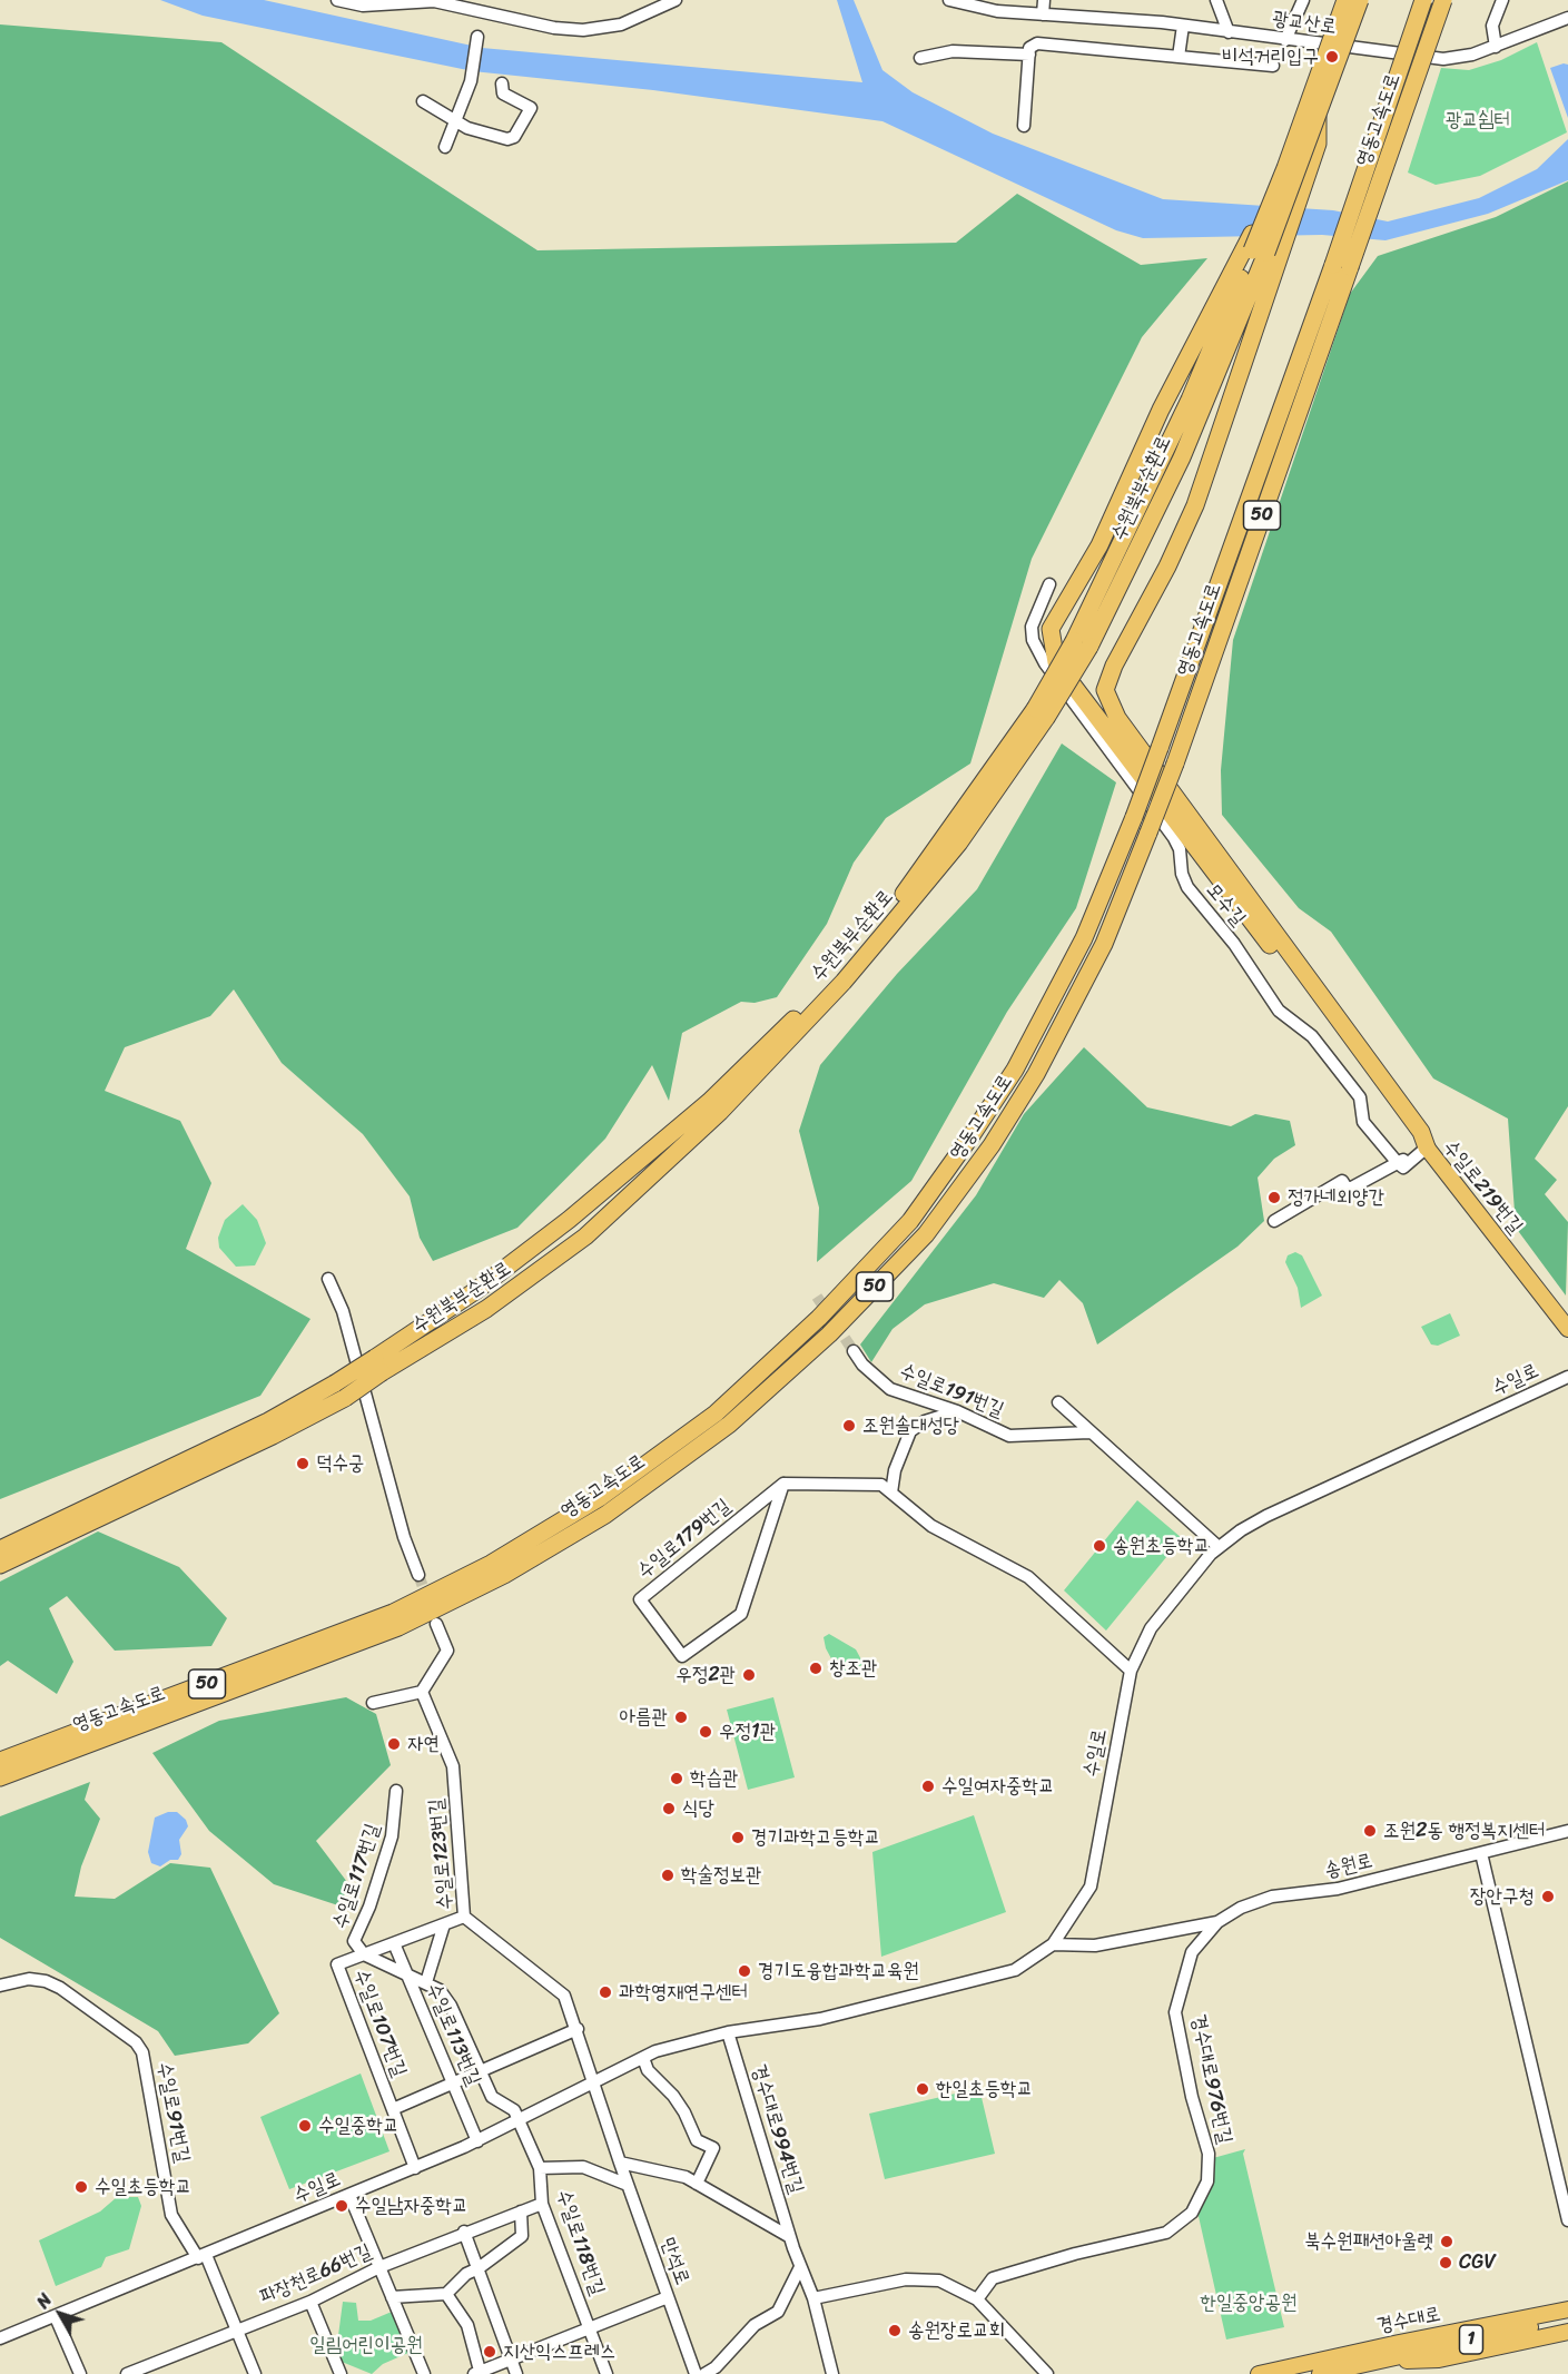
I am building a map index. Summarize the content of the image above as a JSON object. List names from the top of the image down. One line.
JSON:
{"streets":{"highway":["영동고속도로","수원북부순환로","50"],"main road":["수일로219번길","경수대로","1"],"street":["광교산로","모수길","수일로","수일로191번길","수일로179번길","수일로123번길","송원로","수일로117번길","수일로107번길","수일로113번길","경수대로976번길","수일로91번길","경수대로994번길","수일로118번길","만석로","파장천로66번길"]},"crossings":[["모수길","수일로219번길"],["수일로","수일로123번길"],["수일로","수일로117번길"],["수일로","수일로107번길"],["수일로","수일로113번길"],["수일로","수일로91번길"],["수일로","경수대로994번길"],["수일로","수일로118번길"],["수일로","만석로"],["수일로123번길","수일로107번길"],["수일로123번길","만석로"],["송원로","경수대로976번길"],["수일로117번길","수일로107번길"],["수일로117번길","수일로113번길"],["수일로117번길","수일로118번길"],["수일로107번길","수일로113번길"],["수일로91번길","파장천로66번길"],["수일로118번길","만석로"],["수일로118번길","파장천로66번길"]],"parks":["광교쉼터","한일중앙공원","일림어린이공원"],"places":["비석거리입구","정가네외양간","조원솔대성당","덕수궁","송원초등학교","창조관","우정2관","아름관","우정1관","자연","학습관","수일여자중학교","식당","조원2동 행정복지센터","경기과학고등학교","학술정보관","장안구청","경기도융합과학교육원","과학영재연구센터","한일초등학교","수일중학교","수일초등학교","수일남자중학교","북수원패션아울렛","CGV","송원장로교회","지산익스프레스"],"north":"top left"}
